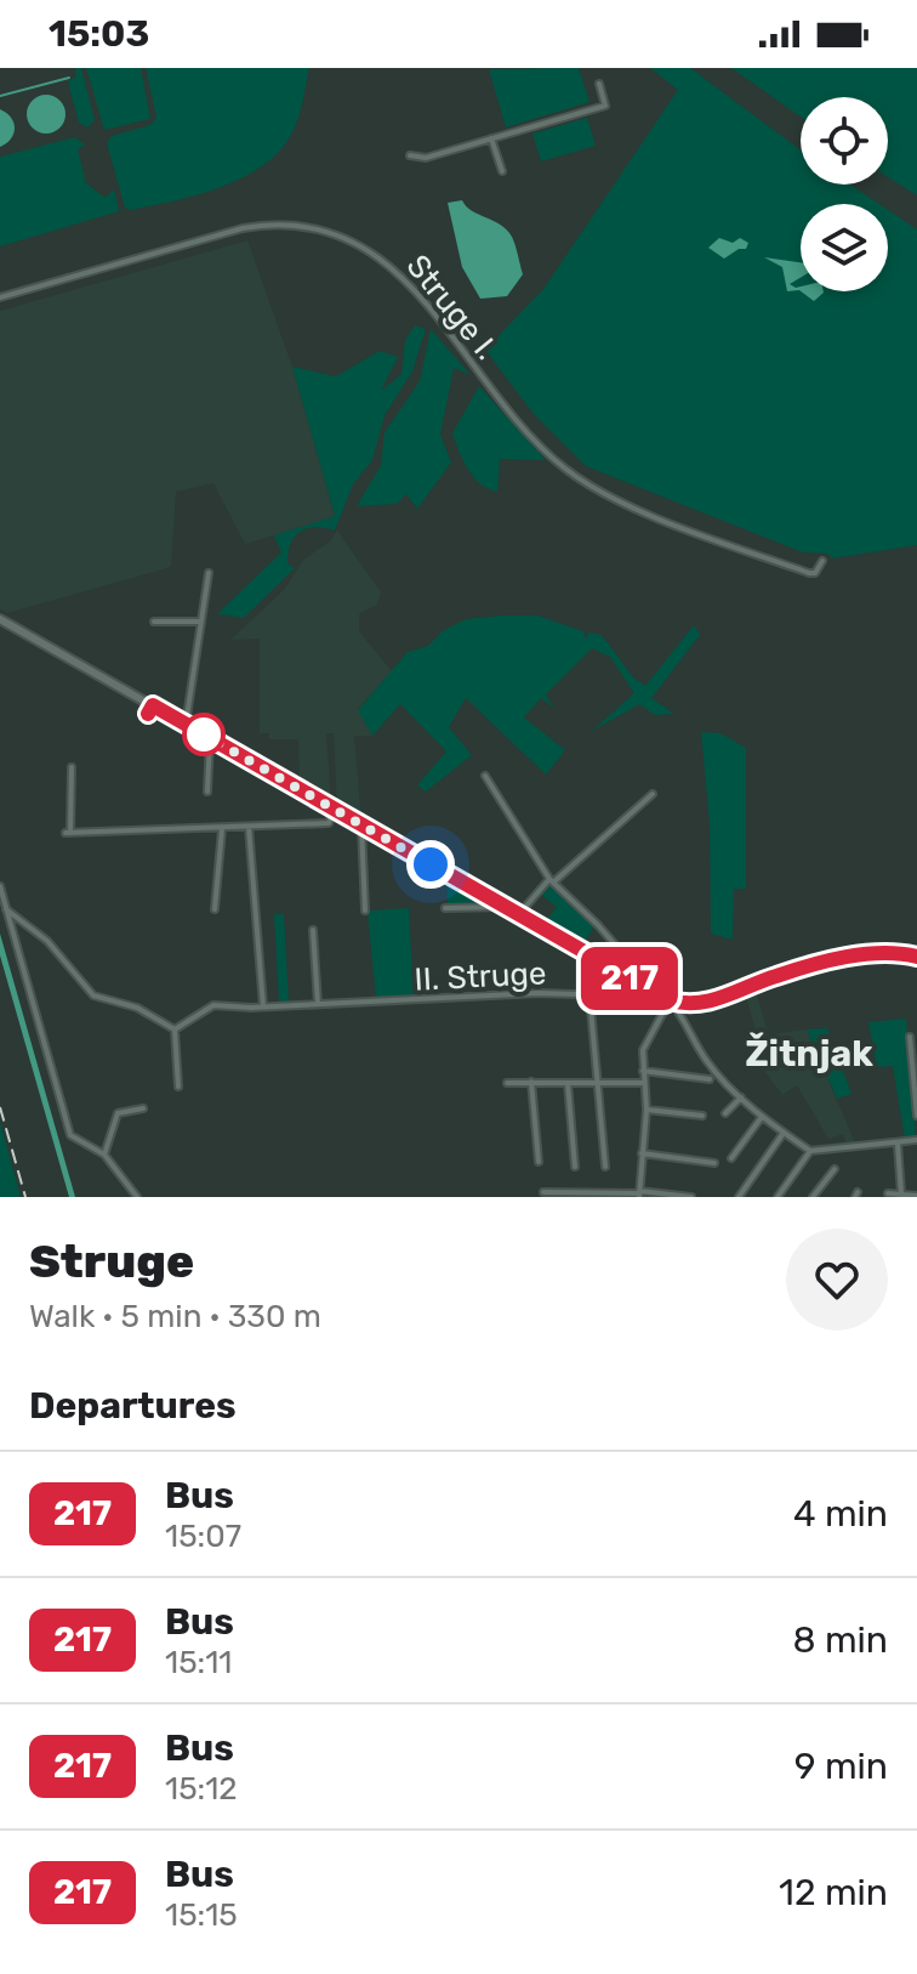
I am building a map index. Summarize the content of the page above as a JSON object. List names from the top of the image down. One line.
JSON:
{"streets":{"street":["Struge I.","II. Struge"]},"districts":["Žitnjak"],"lines":["bus line 217"],"page":{"status":"15:03","on_map":"217","heading":[["Struge","Walk · 5 min · 330 m"],"Departures"],"list":[{"mark":"217","name":"Bus","note":"15:07","value":"4 min"},{"mark":"217","name":"Bus","note":"15:11","value":"8 min"},{"mark":"217","name":"Bus","note":"15:12","value":"9 min"},{"mark":"217","name":"Bus","note":"15:15","value":"12 min"}]}}
